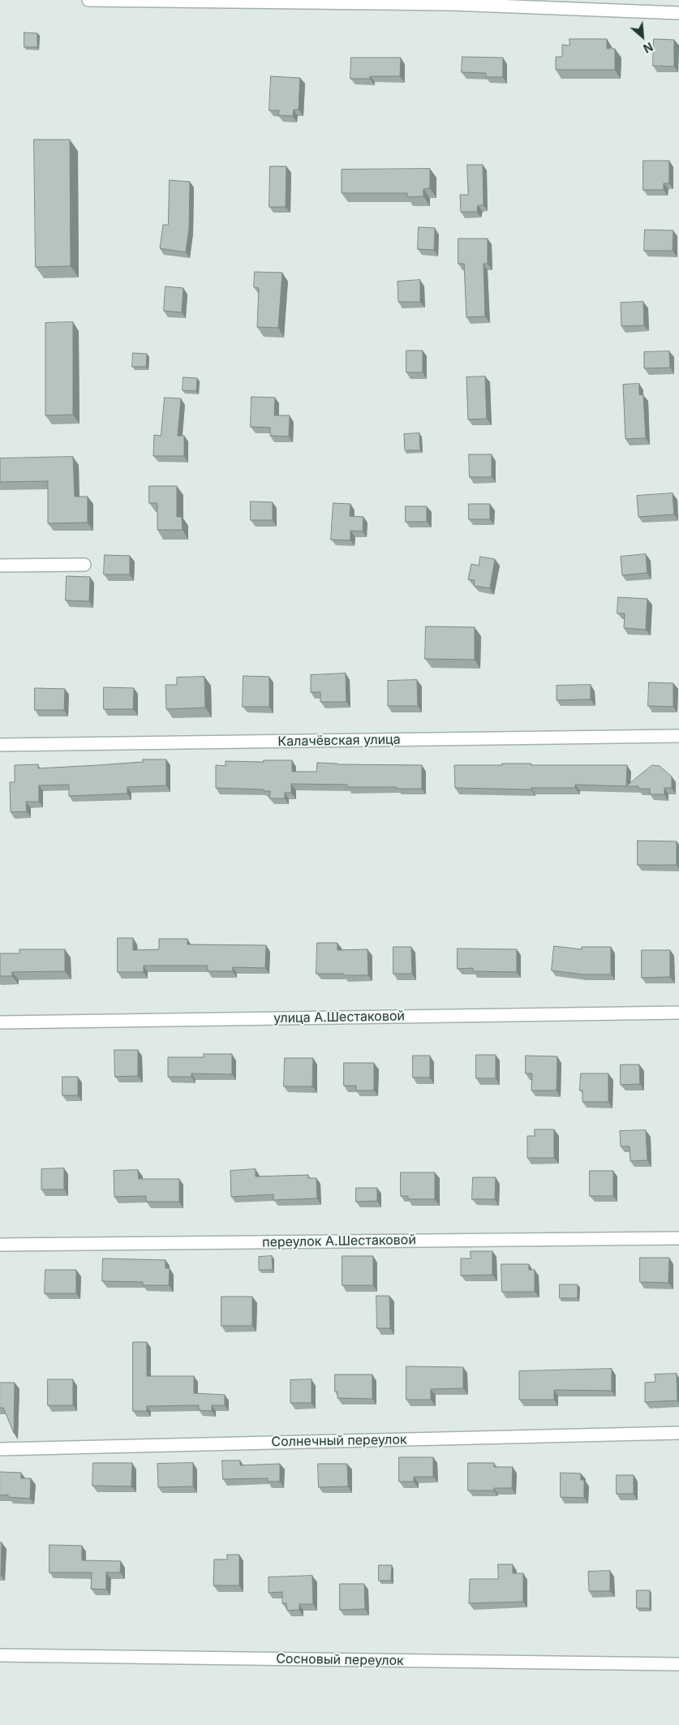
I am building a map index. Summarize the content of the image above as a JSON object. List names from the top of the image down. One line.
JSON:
{"streets":{"street":["Калачёвская улица","улица А.Шестаковой","переулок А.Шестаковой","Солнечный переулок","Сосновый переулок"]},"north":"bottom right"}
